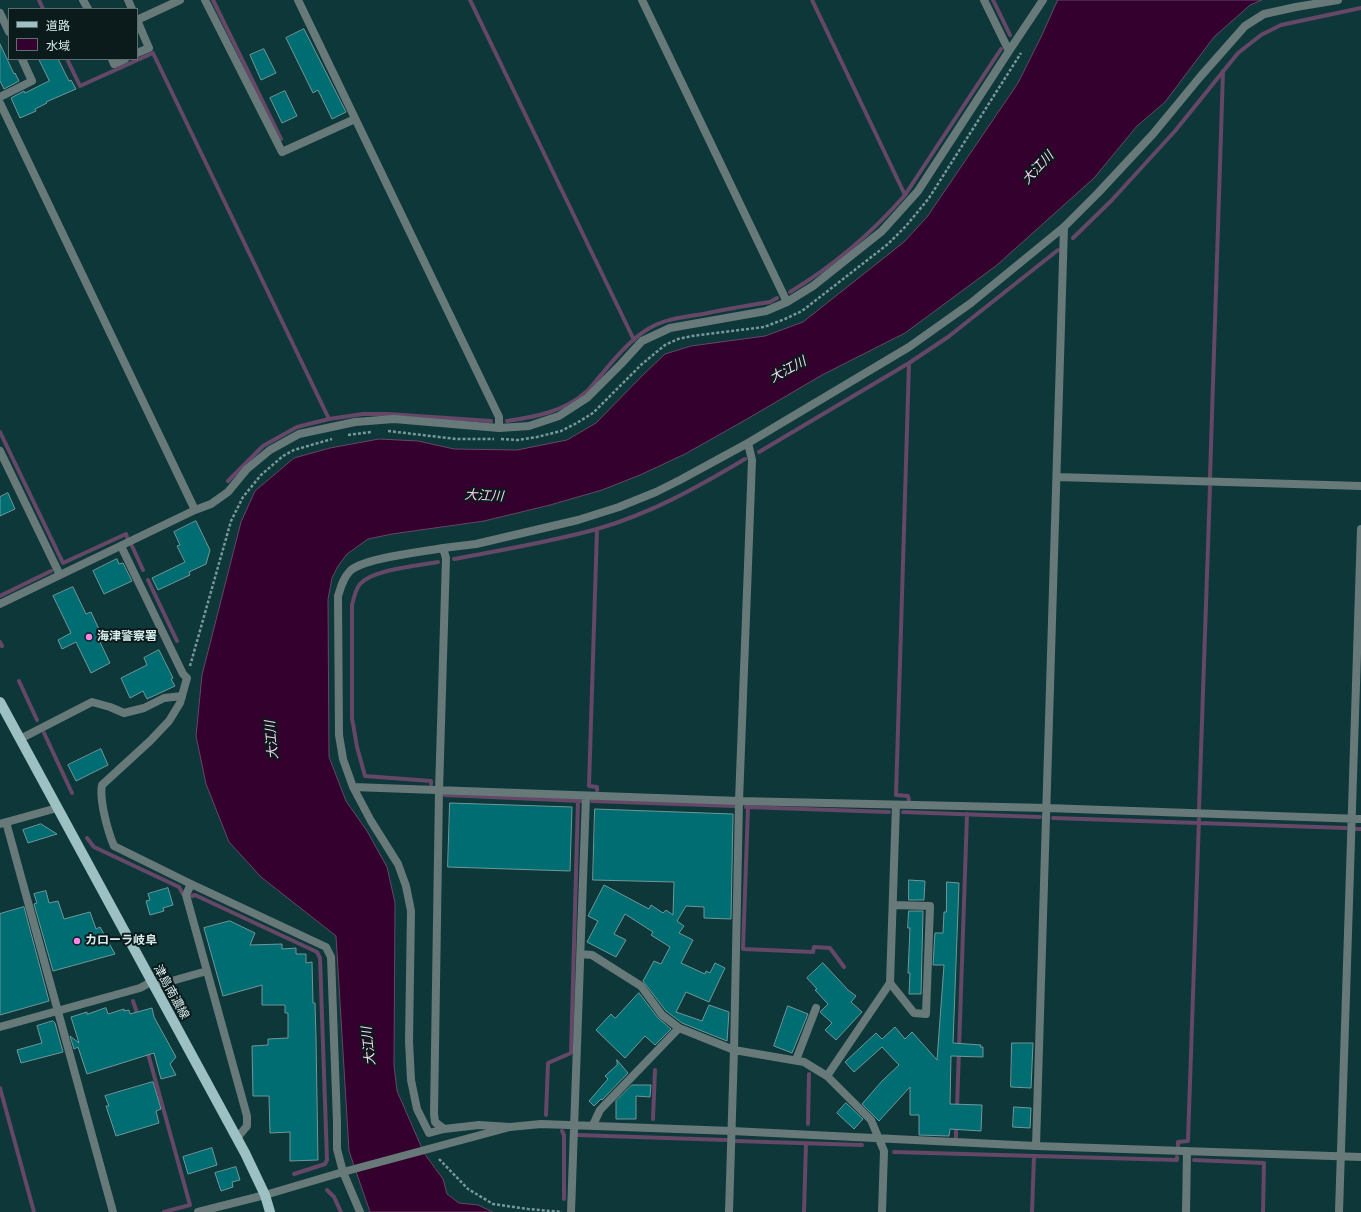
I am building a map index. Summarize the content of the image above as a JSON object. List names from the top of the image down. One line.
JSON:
{"streets":{"main road":["津島南濃線"]},"water":["大江川"],"places":["海津警察署","カローラ岐阜"],"legend":["道路","水域"]}
